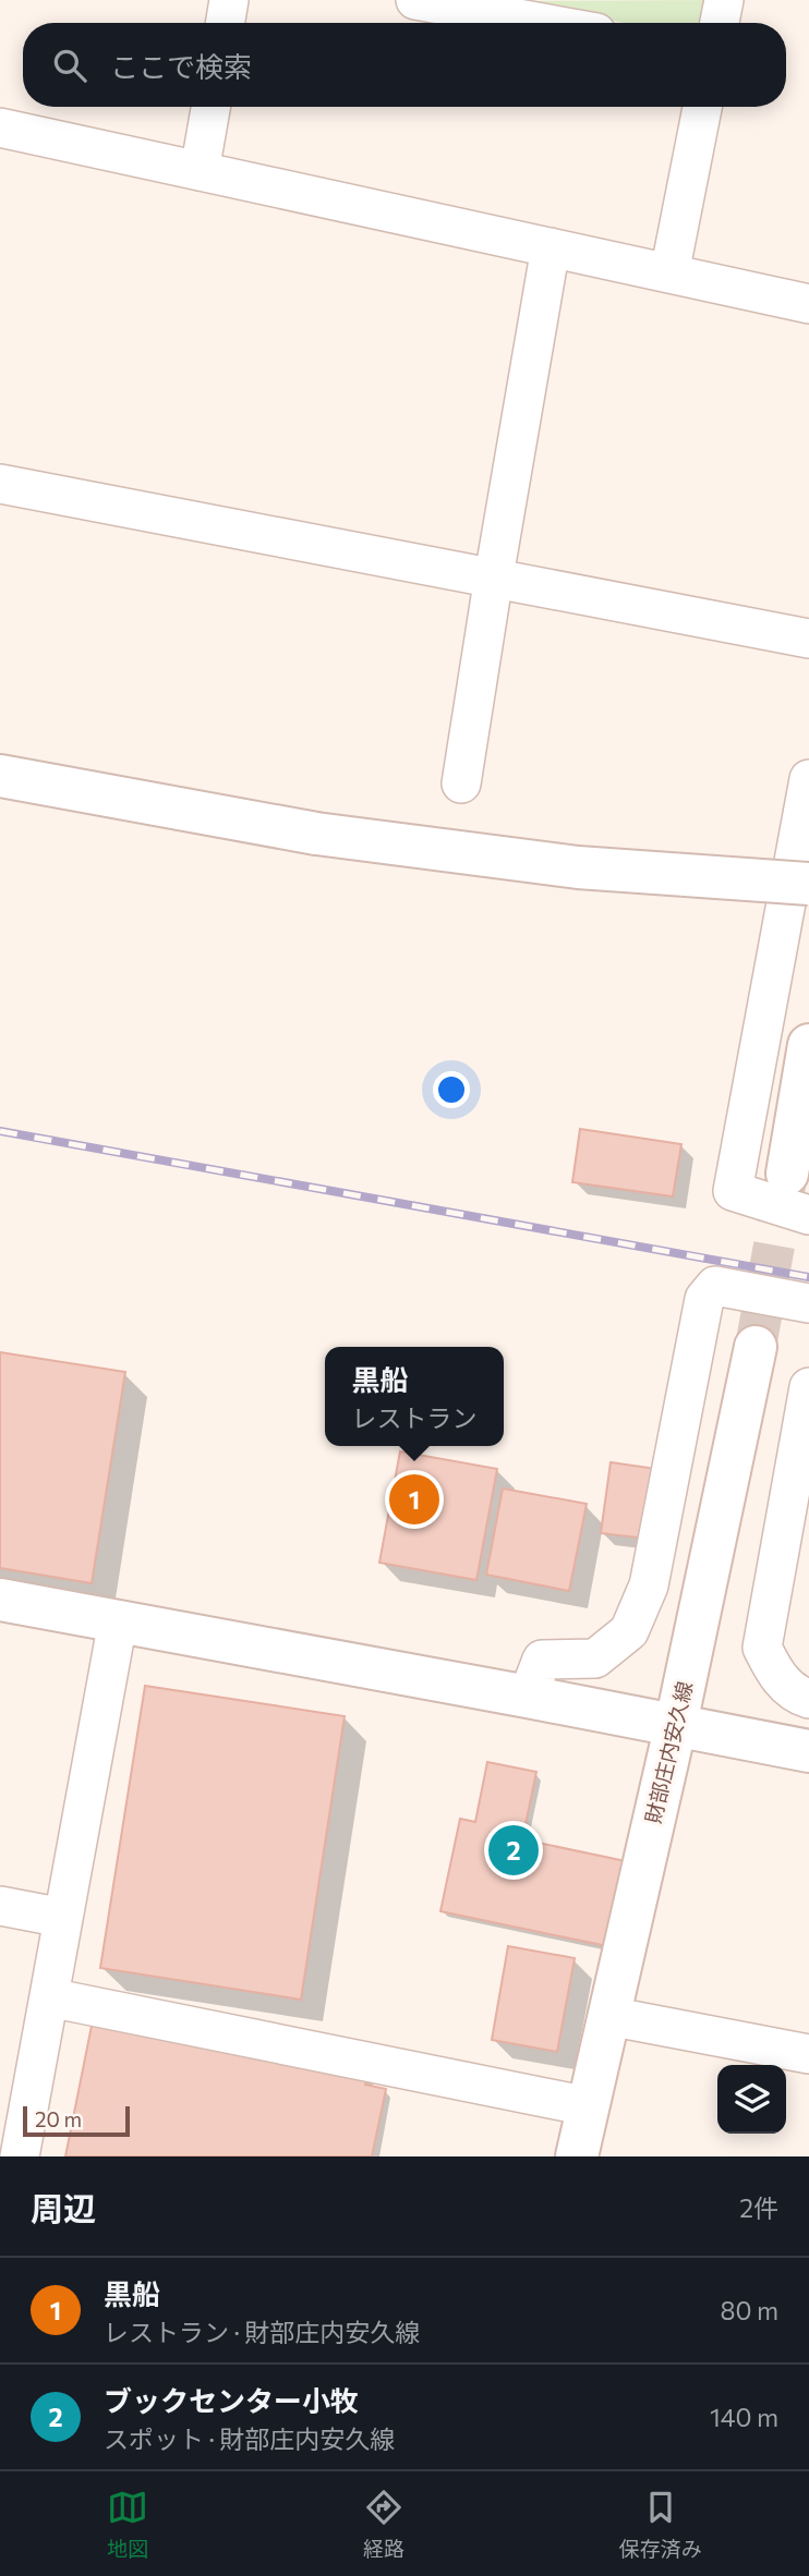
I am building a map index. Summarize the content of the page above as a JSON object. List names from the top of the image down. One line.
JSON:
{"streets":{"street":["財部庄内安久線"]},"scale_bar":"20 m","page":{"search":"ここで検索","popup":["黒船","レストラン"],"pins":["1","2"],"scale":"20 m","heading":["周辺","2件"],"list":[{"mark":"1","name":"黒船","note":"レストラン · 財部庄内安久線","value":"80 m"},{"mark":"2","name":"ブックセンター小牧","note":"スポット · 財部庄内安久線","value":"140 m"}],"nav":["地図","経路","保存済み"]}}
